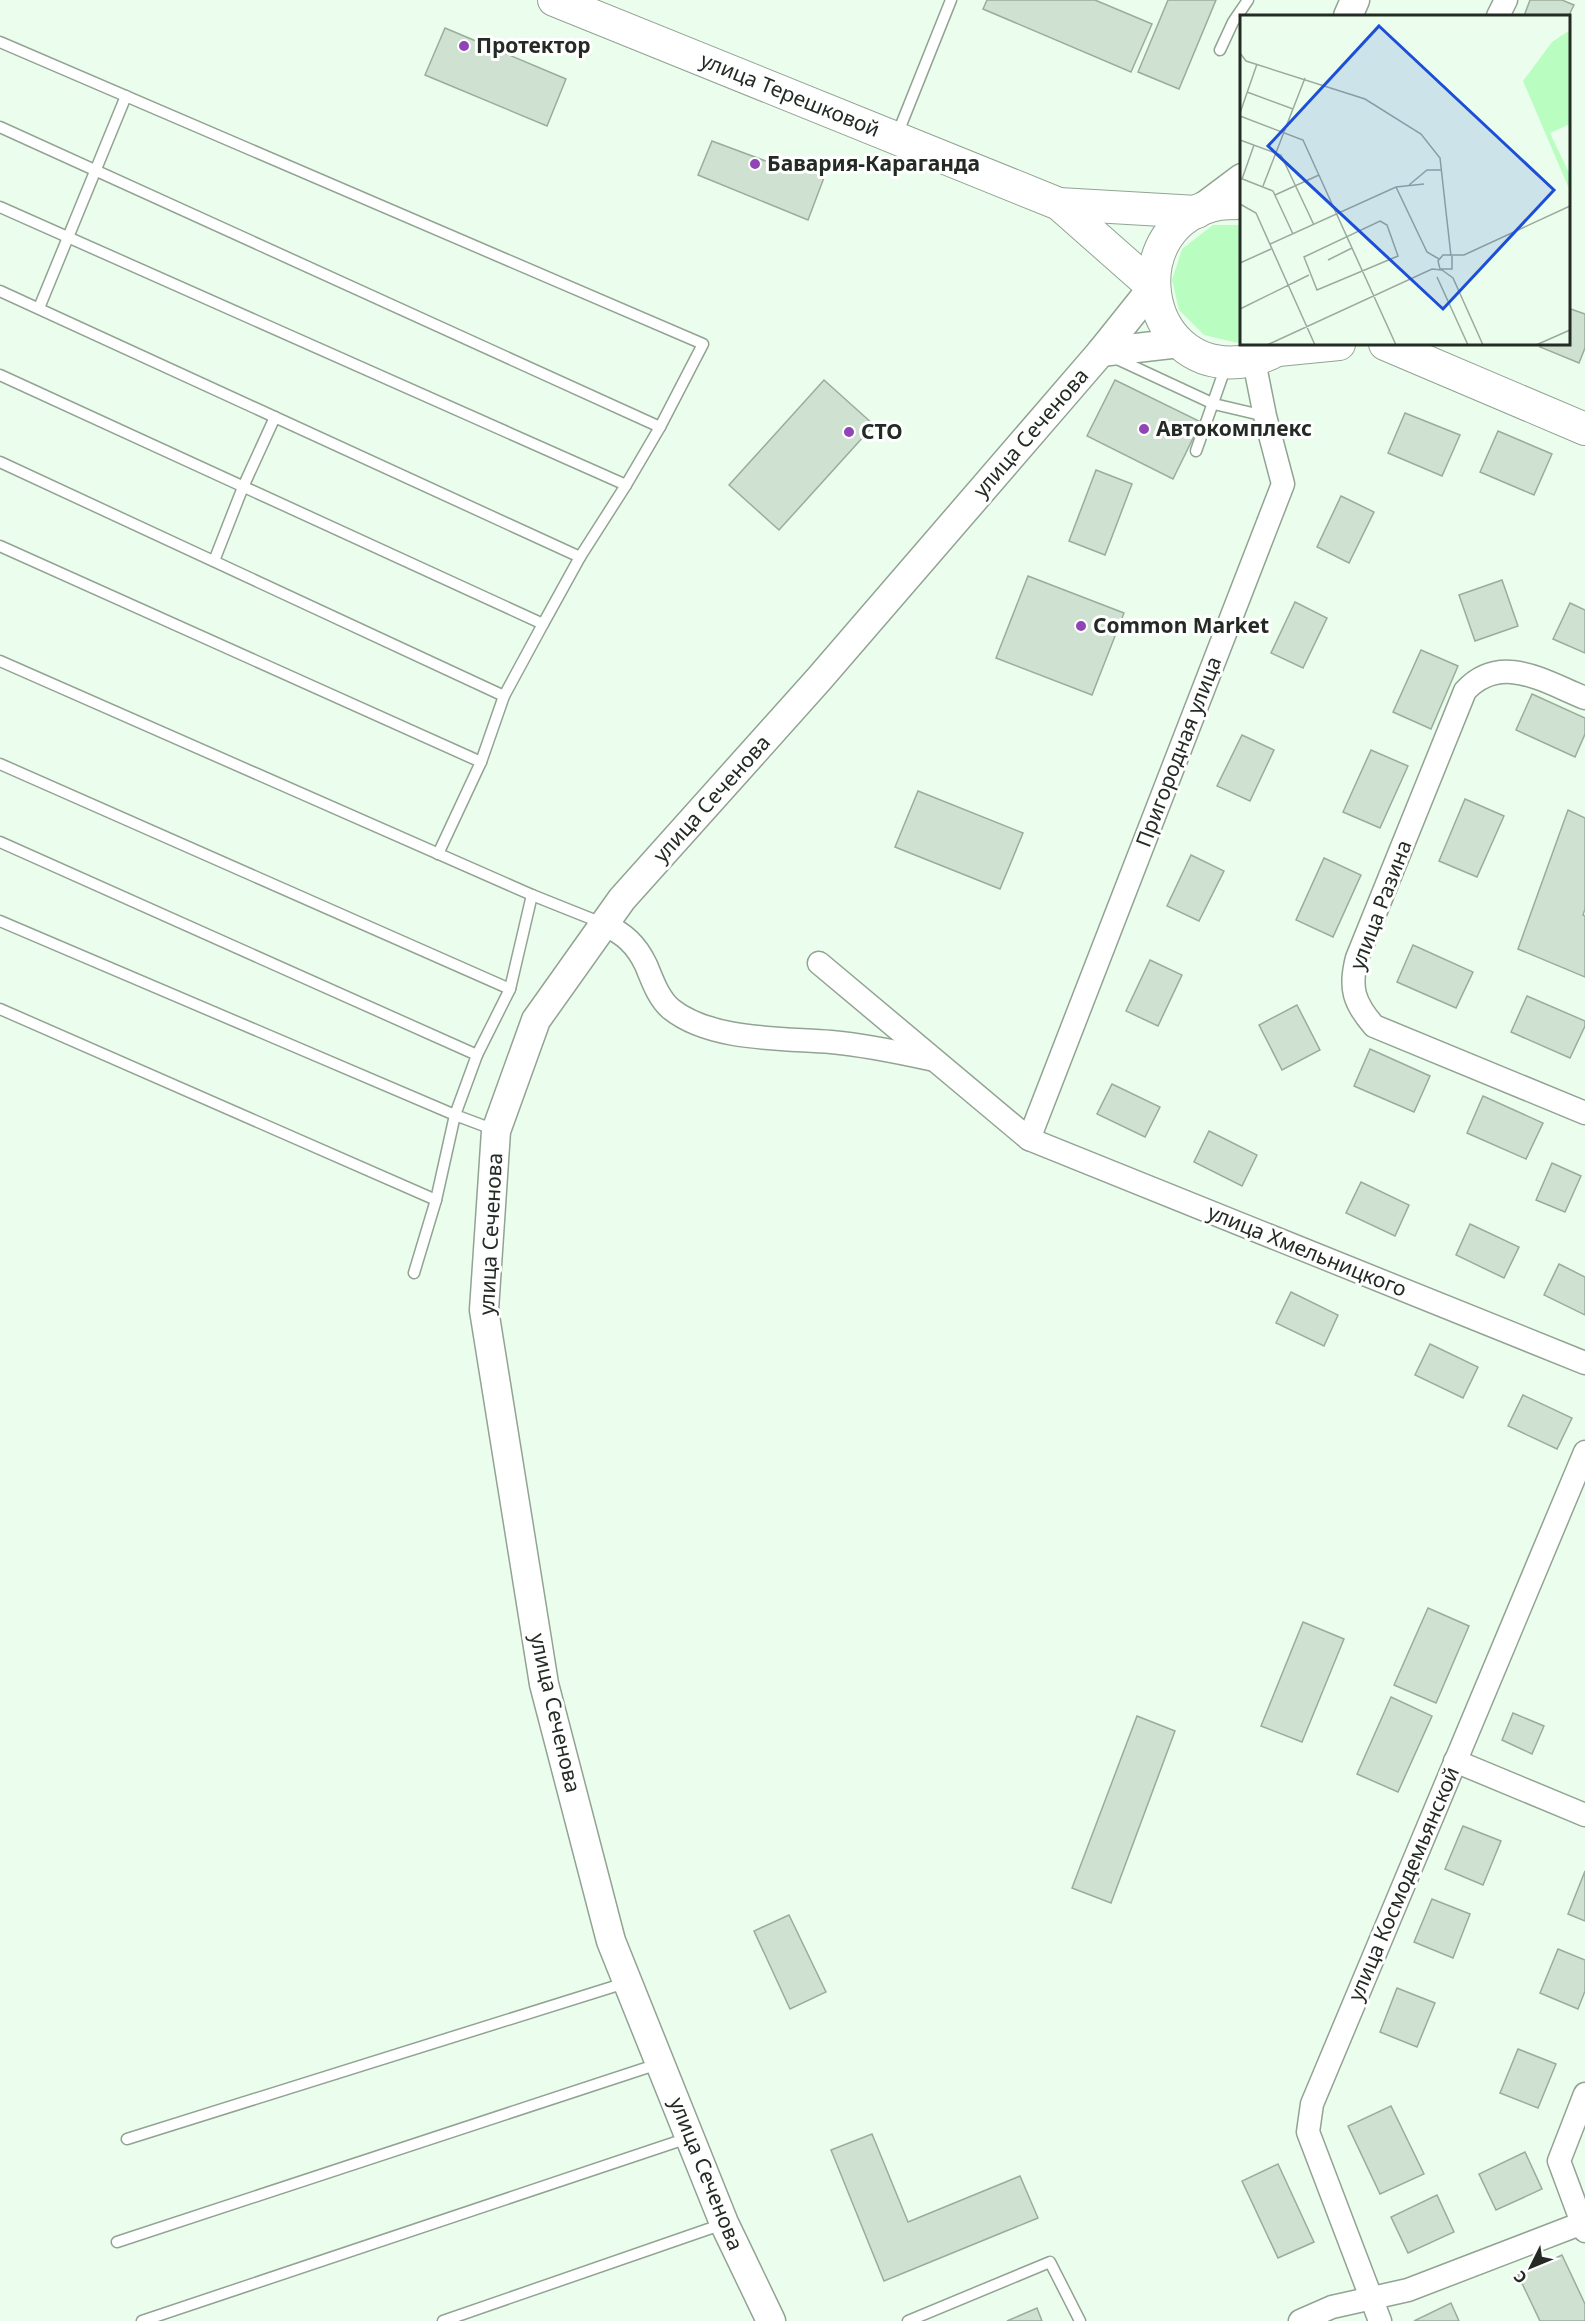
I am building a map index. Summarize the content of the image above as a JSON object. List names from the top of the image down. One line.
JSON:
{"streets":{"main road":["улица Терешковой"],"street":["улица Сеченова","Пригородная улица","улица Разина","улица Хмельницкого","улица Космодемьянской"]},"crossings":[["улица Терешковой","улица Сеченова"],["улица Терешковой","Пригородная улица"],["Пригородная улица","улица Хмельницкого"]],"places":["Протектор","Бавария-Караганда","Автокомплекс","СТО","Common Market"],"north":"bottom left"}
